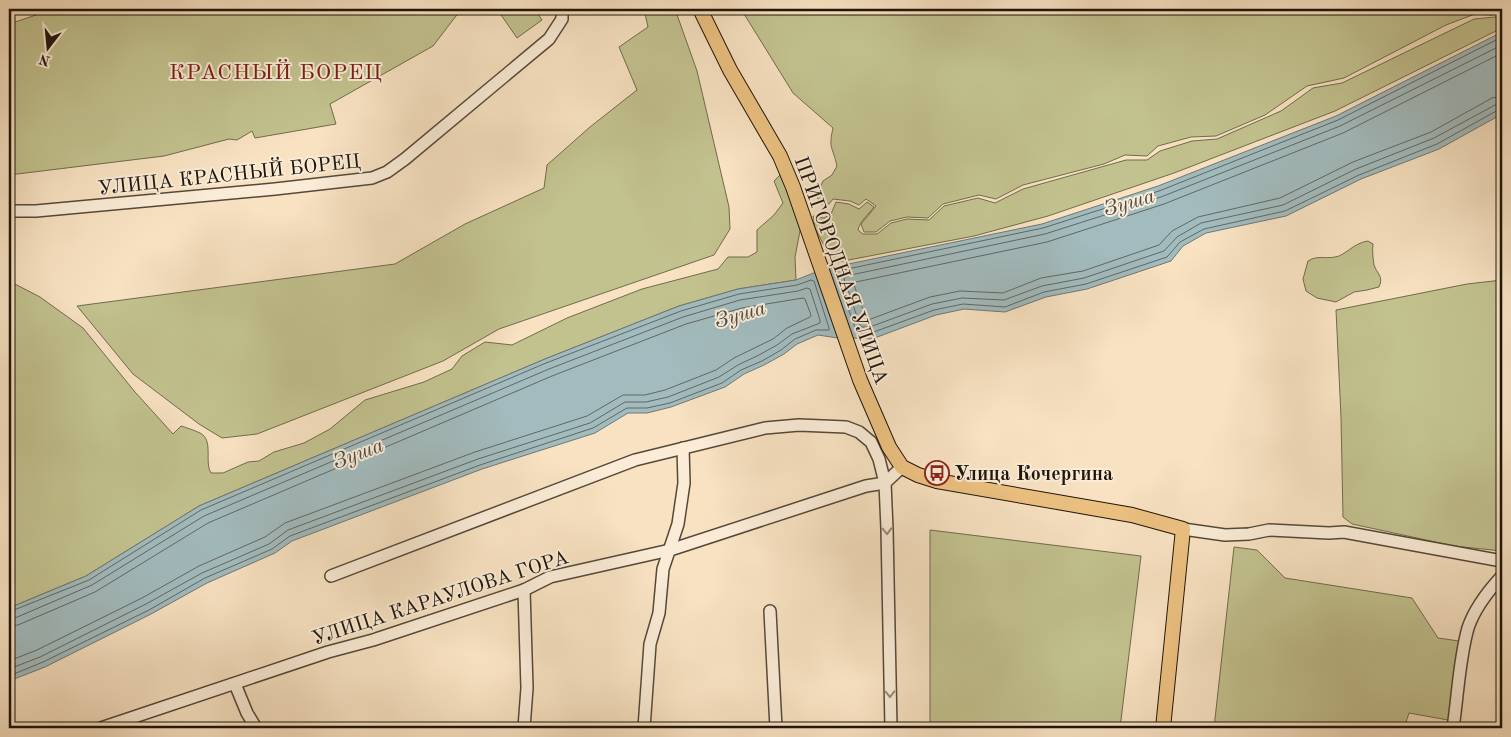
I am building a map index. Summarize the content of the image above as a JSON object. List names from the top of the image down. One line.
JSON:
{"streets":{"main road":["ПРИГОРОДНАЯ УЛИЦА"],"street":["УЛИЦА КРАСНЫЙ БОРЕЦ","УЛИЦА КАРАУЛОВА ГОРА"]},"districts":["КРАСНЫЙ БОРЕЦ"],"water":["Зуша"],"places":{"bus stop":["Улица Кочергина"]},"north":"bottom"}
